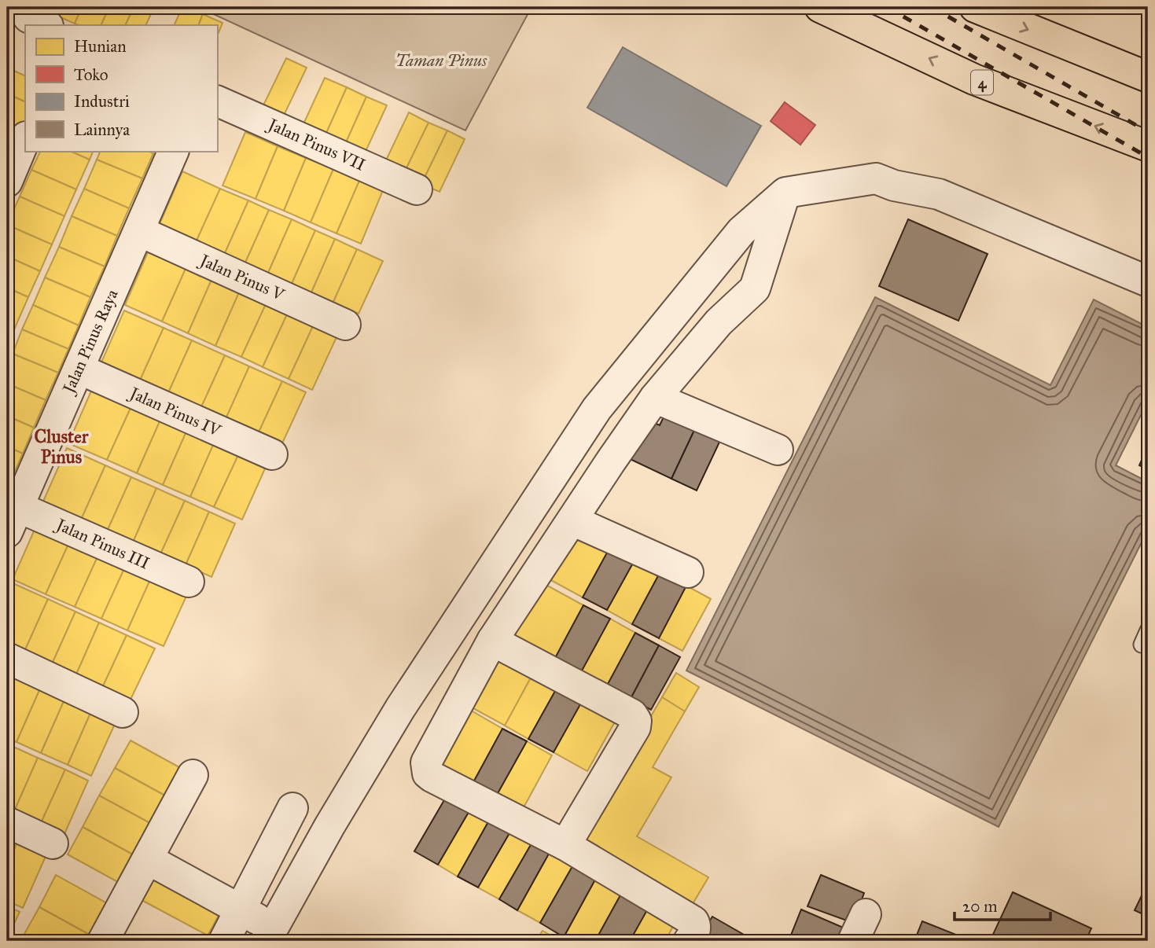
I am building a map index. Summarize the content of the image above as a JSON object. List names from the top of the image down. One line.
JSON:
{"streets":{"highway":["4"],"street":["Jalan Pinus VII","Jalan Pinus V","Jalan Pinus Raya","Jalan Pinus IV","Jalan Pinus III"]},"crossings":[["Jalan Pinus V","Jalan Pinus Raya"],["Jalan Pinus Raya","Jalan Pinus IV"],["Jalan Pinus Raya","Jalan Pinus III"]],"districts":["Cluster Pinus"],"parks":["Taman Pinus"],"legend":["Hunian","Toko","Industri","Lainnya"],"scale_bar":"20 m"}
